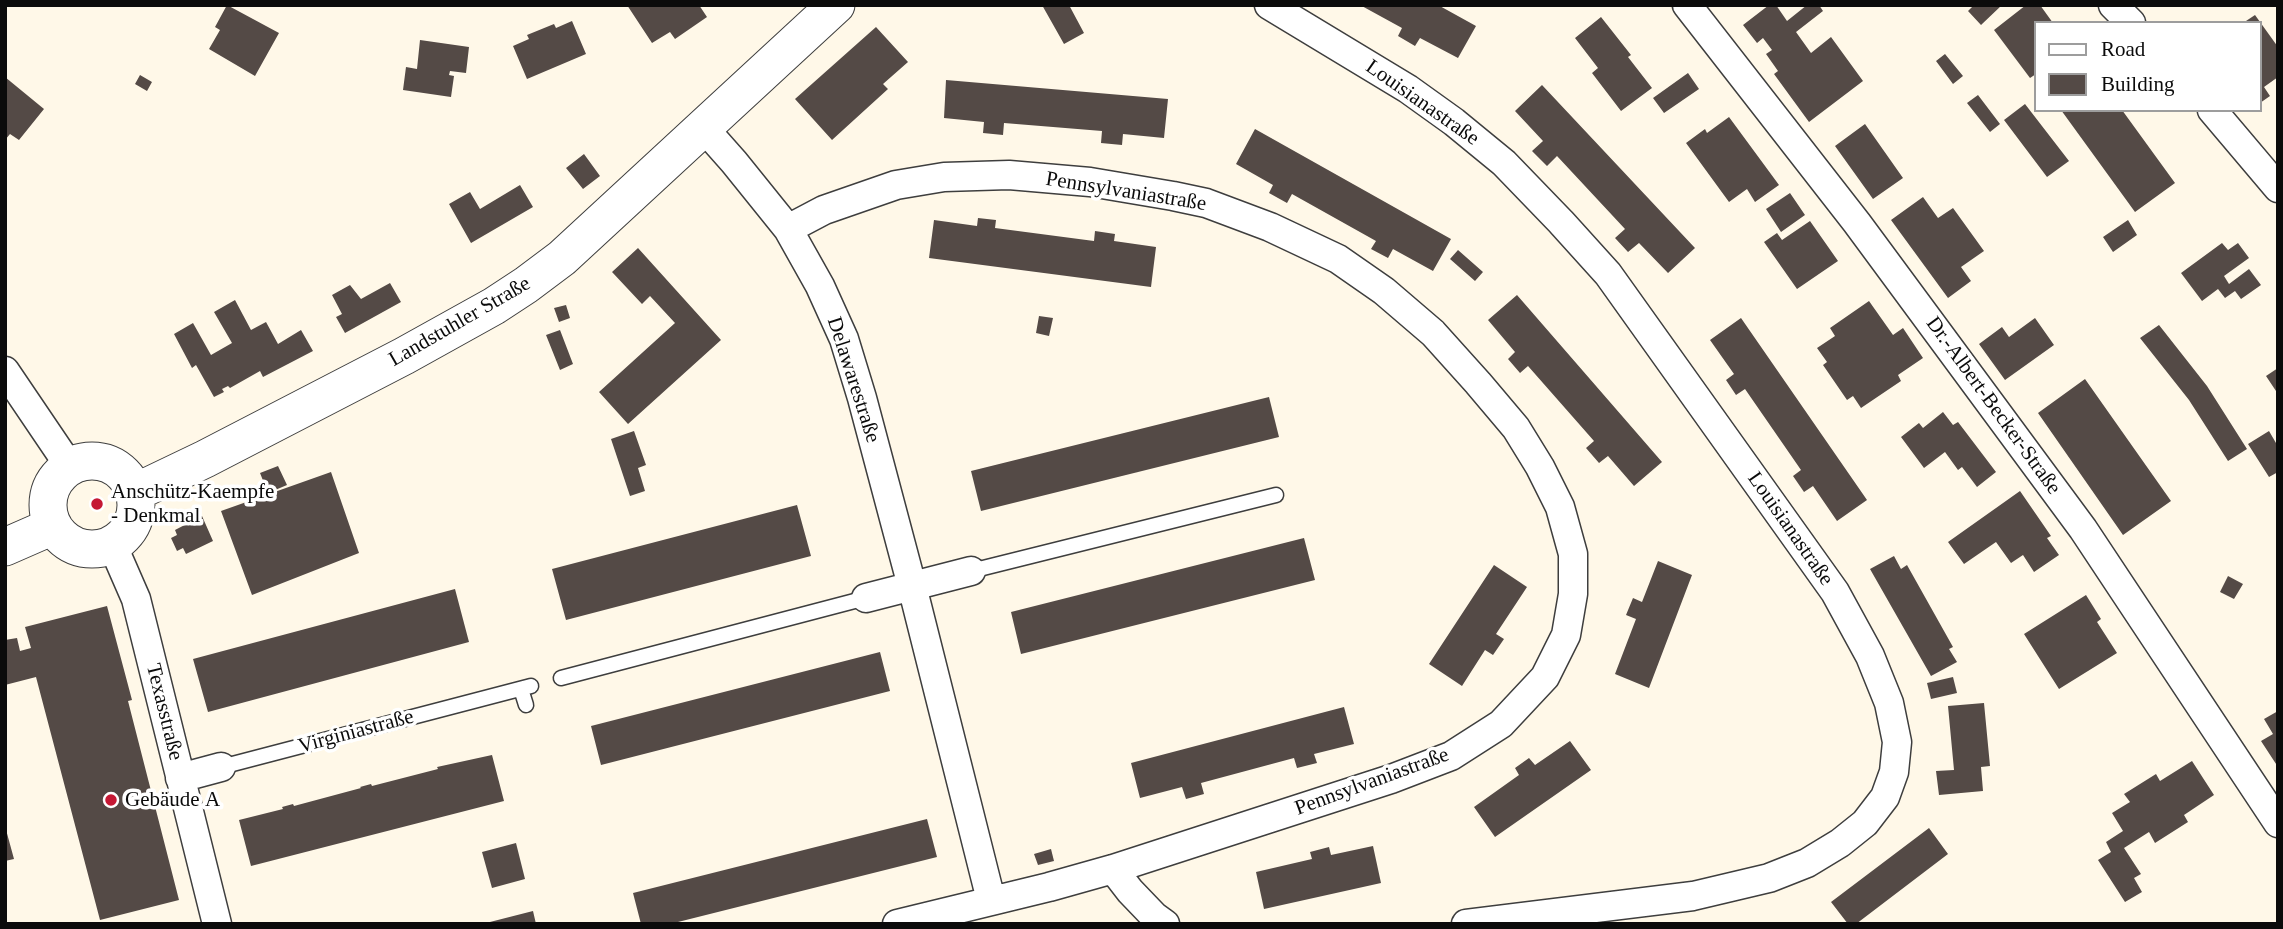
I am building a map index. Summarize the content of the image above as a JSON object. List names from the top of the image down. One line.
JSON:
{"streets":{"street":["Louisianastraße","Pennsylvaniastraße","Landstuhler Straße","Delawarestraße","Dr.-Albert-Becker-Straße","Texasstraße","Virginiastraße"]},"crossings":[["Pennsylvaniastraße","Delawarestraße"],["Landstuhler Straße","Delawarestraße"],["Landstuhler Straße","Texasstraße"],["Texasstraße","Virginiastraße"]],"places":["Anschütz-Kaempfe - Denkmal","Gebäude A"],"legend":["Road","Building"]}
